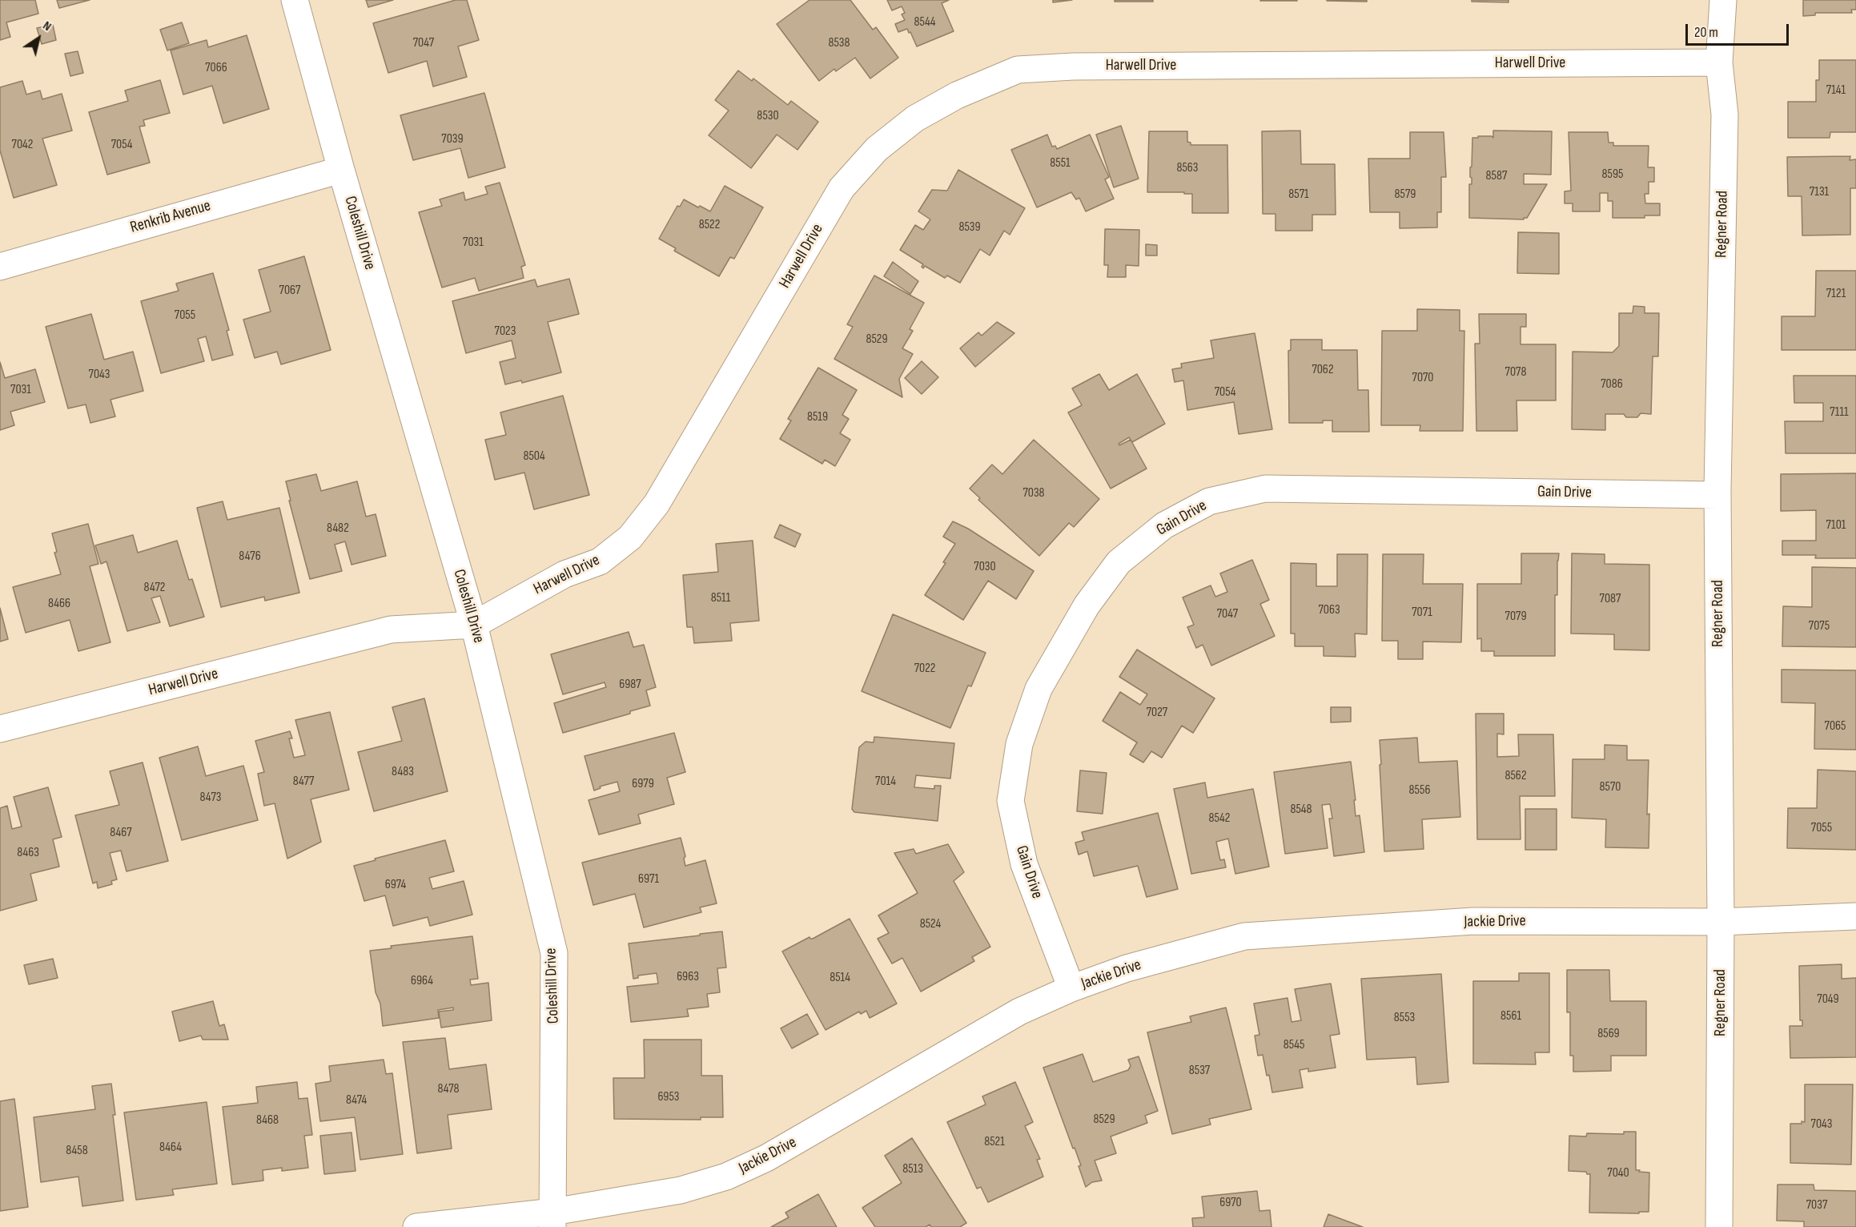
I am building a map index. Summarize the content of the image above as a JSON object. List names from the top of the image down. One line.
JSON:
{"streets":{"street":["Harwell Drive","Renkrib Avenue","Regner Road","Coleshill Drive","Gain Drive","Jackie Drive"]},"crossings":[["Harwell Drive","Regner Road"],["Harwell Drive","Coleshill Drive"],["Renkrib Avenue","Coleshill Drive"],["Regner Road","Gain Drive"],["Regner Road","Jackie Drive"],["Coleshill Drive","Jackie Drive"],["Gain Drive","Jackie Drive"]],"house_numbers":["8544","7047","8538","7066","7141","8530","7039","7042","7054","8551","8563","8595","8587","7131","8571","8579","8522","8539","7031","7067","7121","7055","7023","8529","7062","7078","7043","7070","7086","7031","7054","7111","8519","8504","7038","7101","8482","8476","7030","8472","8511","7087","8466","7063","7071","7047","7079","7075","7022","6987","7027","7065","8483","8562","8477","7014","6979","8570","8556","8473","8548","8542","7055","8467","8463","6971","6974","8524","6963","8514","6964","7049","8561","8553","8569","8545","8537","8478","6953","8474","8529","8468","7043","8521","8464","8458","8513","7040","6970","7037"],"scale_bar":"20 m","north":"top right"}
